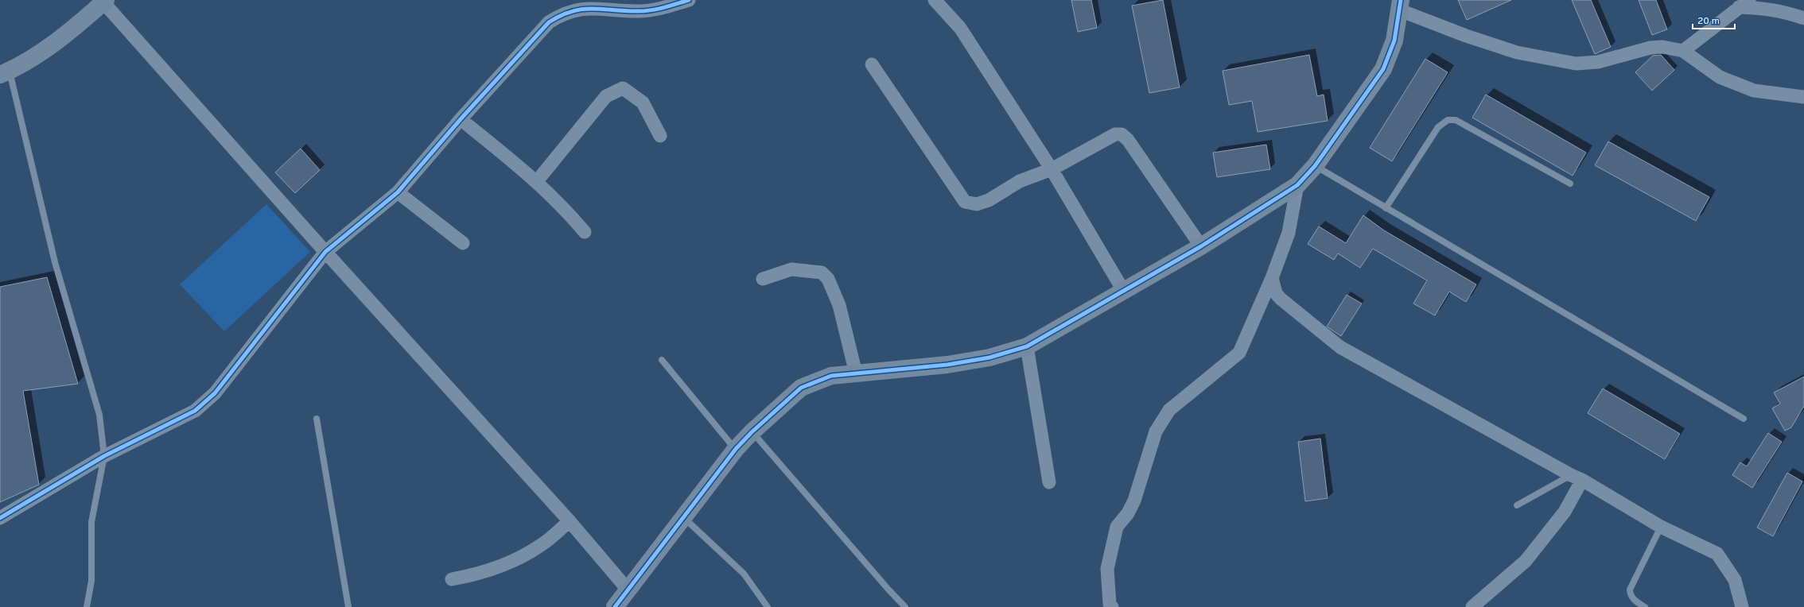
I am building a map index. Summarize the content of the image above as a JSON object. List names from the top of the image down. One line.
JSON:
{"scale_bar":"20 m"}
